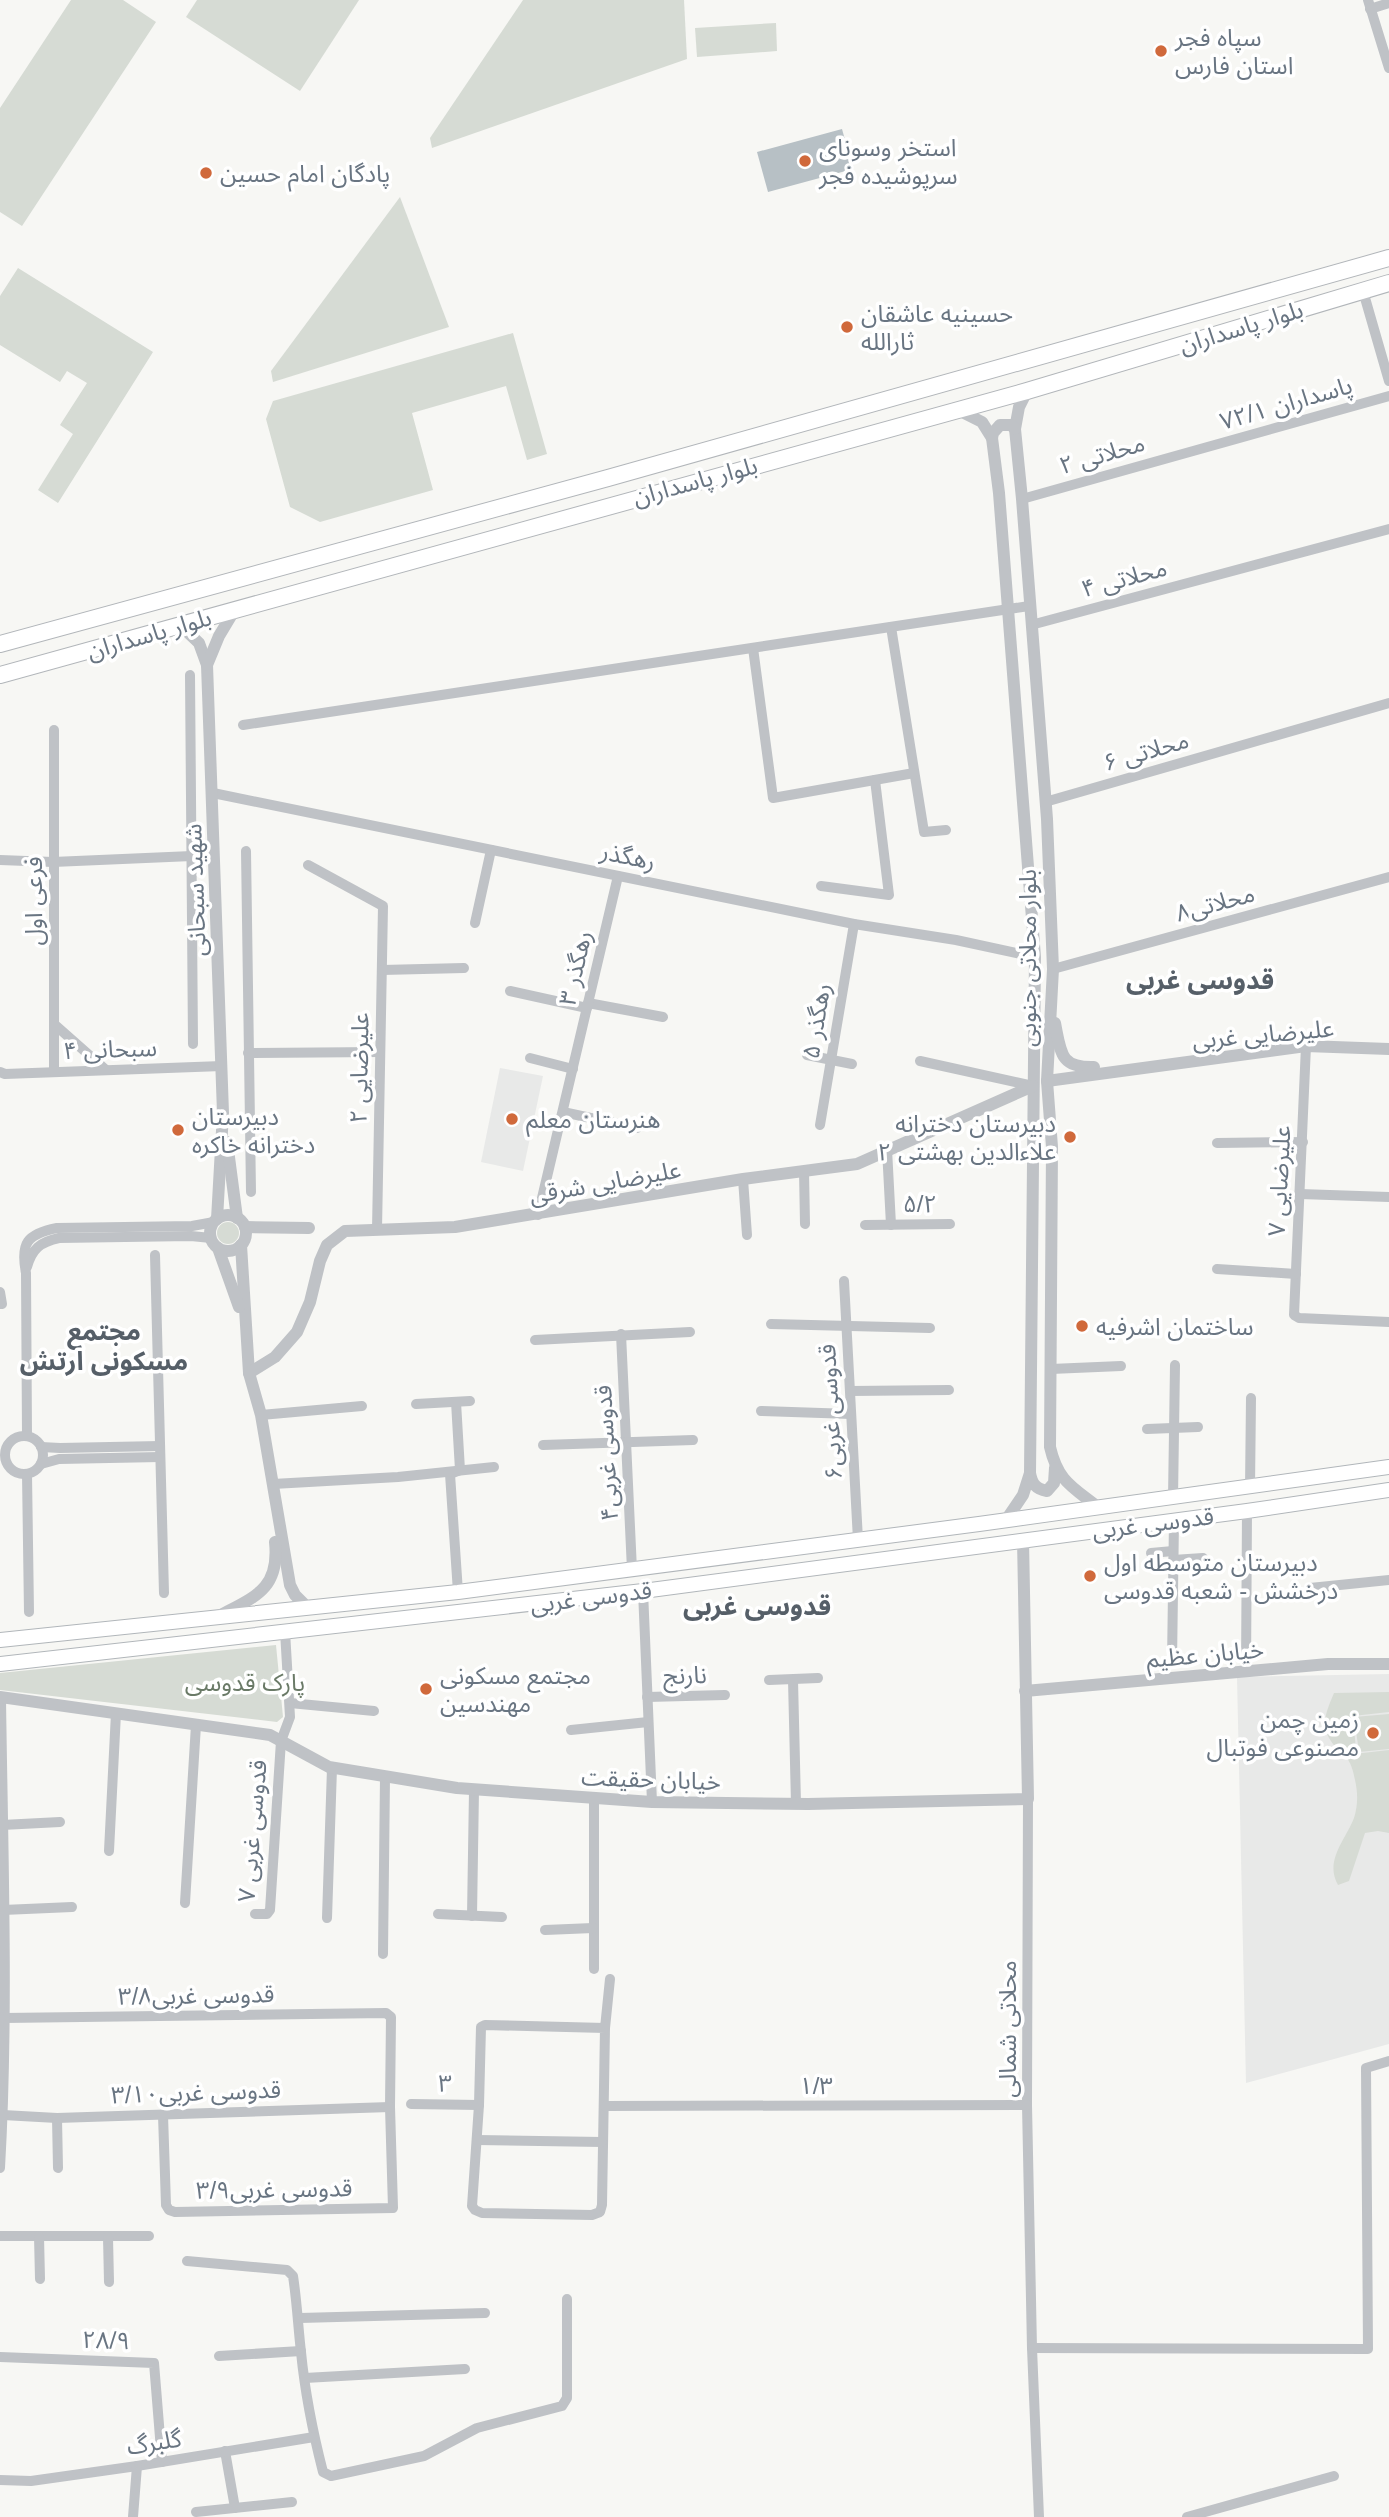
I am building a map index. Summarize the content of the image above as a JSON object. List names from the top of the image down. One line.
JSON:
{"streets":{"main road":["بلوار پاسداران","قدوسی غربی"],"street":["۷۲/۱ پاسداران","۲ محلاتی","۴ محلاتی","۶ محلاتی","رهگذر","شهید سبحانی","فرعی اول","محلاتی۸","بلوار محلاتی جنوبی","۳ رهگذر","۵ رهگذر","علیرضایی غربی","سبحانی ۴","۲ علیرضایی","۷ علیرضایی","علیرضایی شرقی","۵/۲","قدوسی غربی۶","قدوسی غربی۴","خیابان عظیم","نارنج","خیابان حقیقت","۷ قدوسی غربی","قدوسی غربی۳/۸","محلاتی شمالی","۳","۱/۳","قدوسی غربی۳/۱۰","قدوسی غربی۳/۹","۲۸/۹","گلبرگ"]},"crossings":[["بلوار پاسداران","بلوار محلاتی جنوبی"],["۷۲/۱ پاسداران","۲ محلاتی"],["۲ محلاتی","بلوار محلاتی جنوبی"],["۴ محلاتی","بلوار محلاتی جنوبی"],["۶ محلاتی","بلوار محلاتی جنوبی"],["رهگذر","شهید سبحانی"],["رهگذر","بلوار محلاتی جنوبی"],["رهگذر","۳ رهگذر"],["رهگذر","۵ رهگذر"],["شهید سبحانی","سبحانی ۴"],["فرعی اول","سبحانی ۴"],["محلاتی۸","بلوار محلاتی جنوبی"],["بلوار محلاتی جنوبی","علیرضایی غربی"],["بلوار محلاتی جنوبی","علیرضایی شرقی"],["بلوار محلاتی جنوبی","قدوسی غربی"],["۳ رهگذر","علیرضایی شرقی"],["علیرضایی غربی","۷ علیرضایی"],["۲ علیرضایی","علیرضایی شرقی"],["قدوسی غربی۶","قدوسی غربی"],["قدوسی غربی۴","قدوسی غربی"],["قدوسی غربی","محلاتی شمالی"],["خیابان عظیم","محلاتی شمالی"],["خیابان حقیقت","۷ قدوسی غربی"],["خیابان حقیقت","محلاتی شمالی"],["قدوسی غربی۳/۸","قدوسی غربی۳/۱۰"],["قدوسی غربی۳/۸","قدوسی غربی۳/۹"],["محلاتی شمالی","۱/۳"],["قدوسی غربی۳/۱۰","قدوسی غربی۳/۹"],["۲۸/۹","گلبرگ"]],"districts":["قدوسی غربی","مجتمع مسکونی ارتش","قدوسی غربی"],"parks":["پارک قدوسی"],"places":["سپاه فجر استان فارس","استخر وسونای سرپوشیده فجر","پادگان امام حسین","حسینیه عاشقان ثارالله","هنرستان معلم","دبیرستان دخترانه خاکره","دبیرستان دخترانه علاءالدین بهشتی ۲","ساختمان اشرفیه","دبیرستان متوسطه اول درخشش - شعبه قدوسی","مجتمع مسکونی مهندسین","زمین چمن مصنوعی فوتبال"]}
